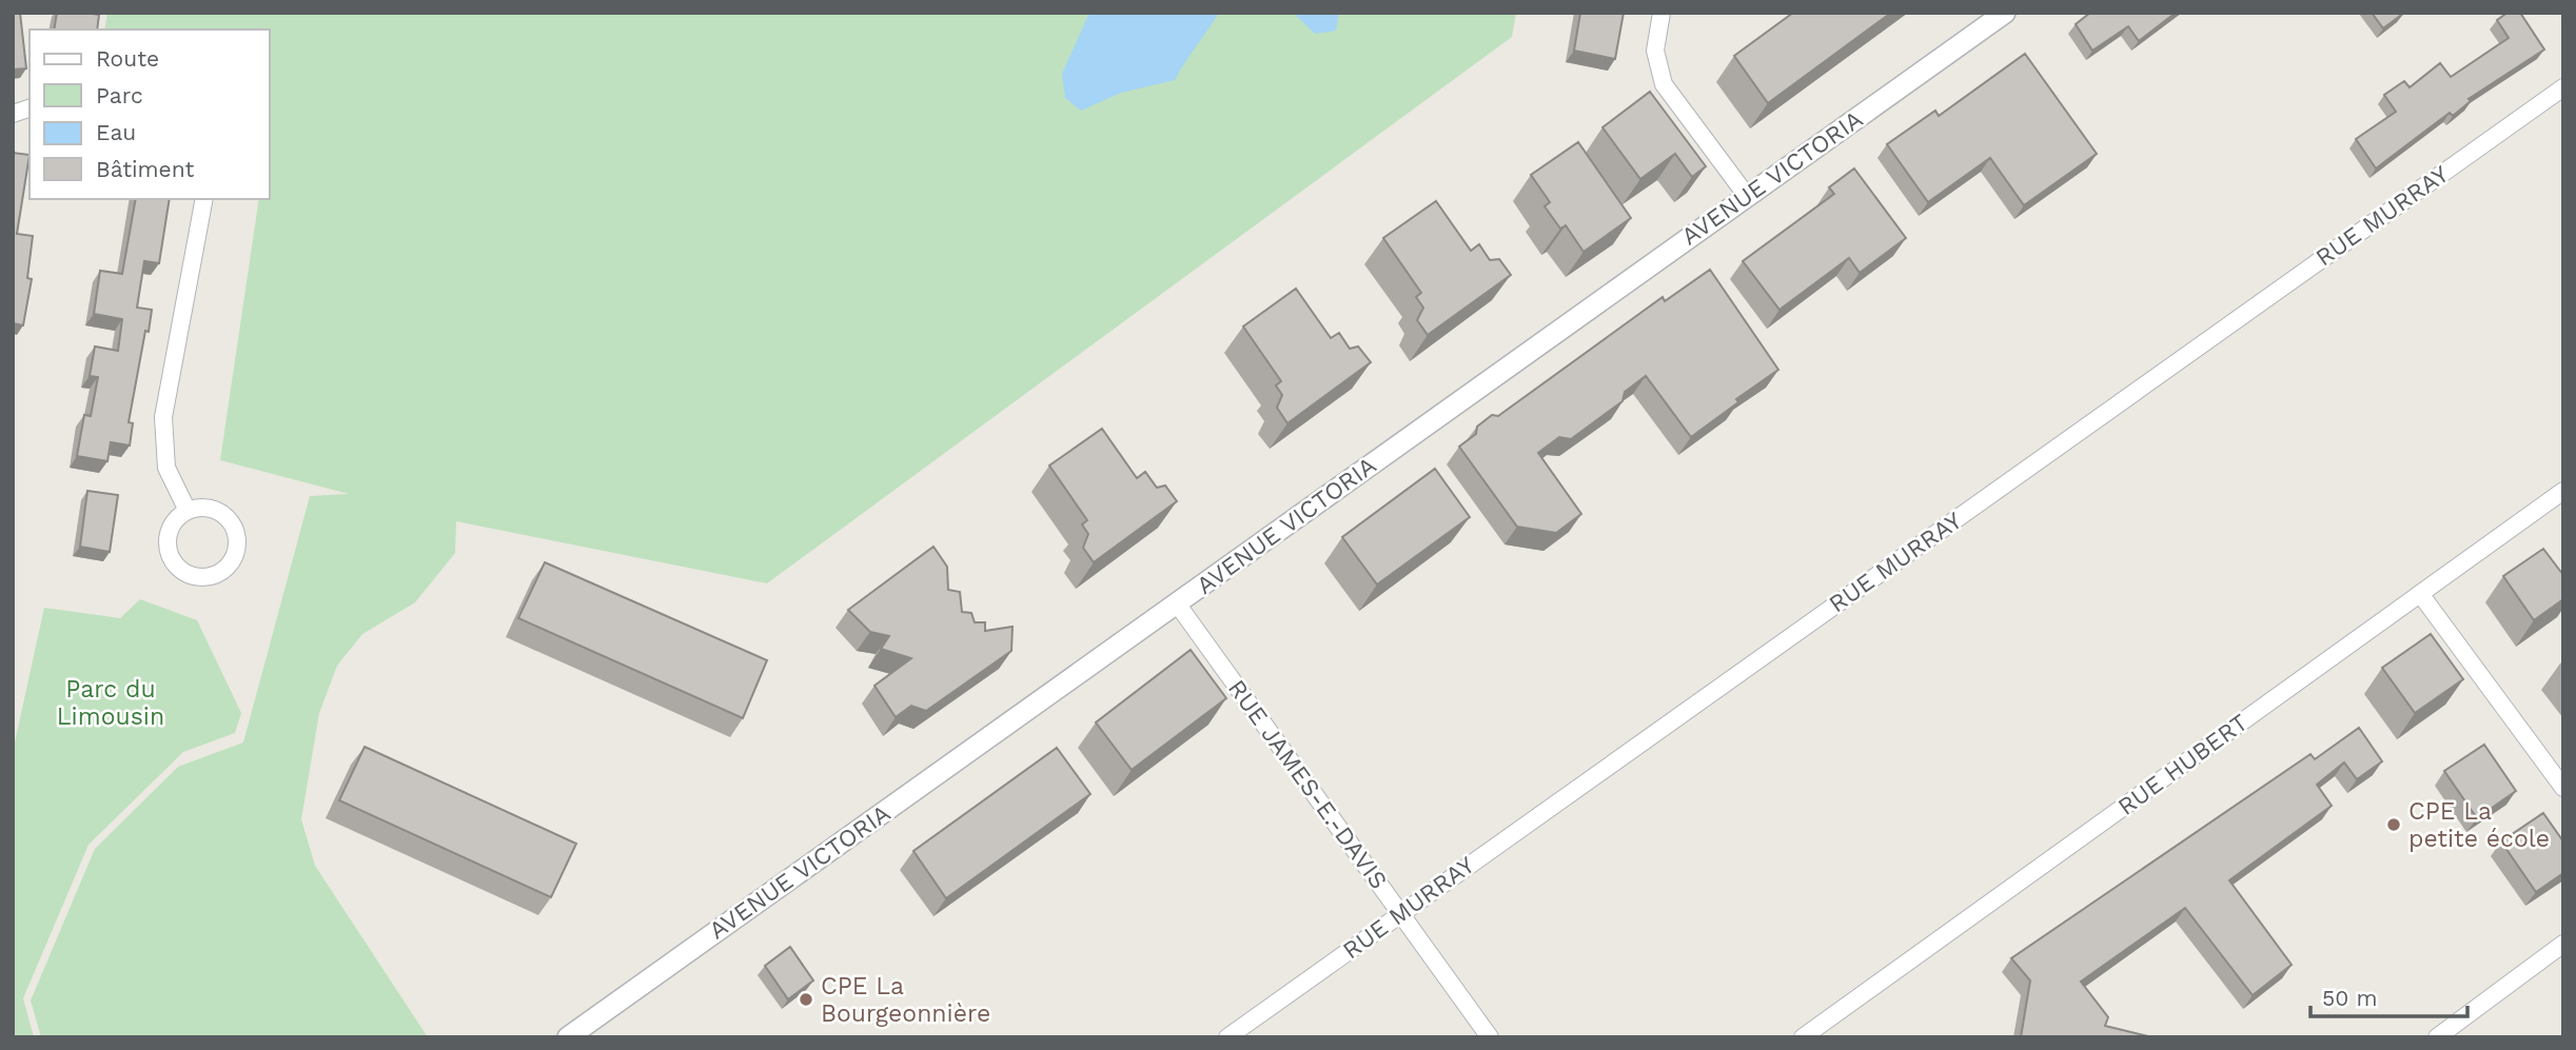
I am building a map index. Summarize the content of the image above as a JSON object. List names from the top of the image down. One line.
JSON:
{"streets":{"street":["AVENUE VICTORIA","RUE MURRAY","RUE HUBERT","RUE JAMES-E.-DAVIS"]},"crossings":[["AVENUE VICTORIA","RUE JAMES-E.-DAVIS"],["RUE MURRAY","RUE JAMES-E.-DAVIS"]],"parks":["Parc du Limousin"],"places":["CPE La petite école","CPE La Bourgeonnière"],"legend":["Route","Parc","Eau","Bâtiment"],"scale_bar":"50 m"}
